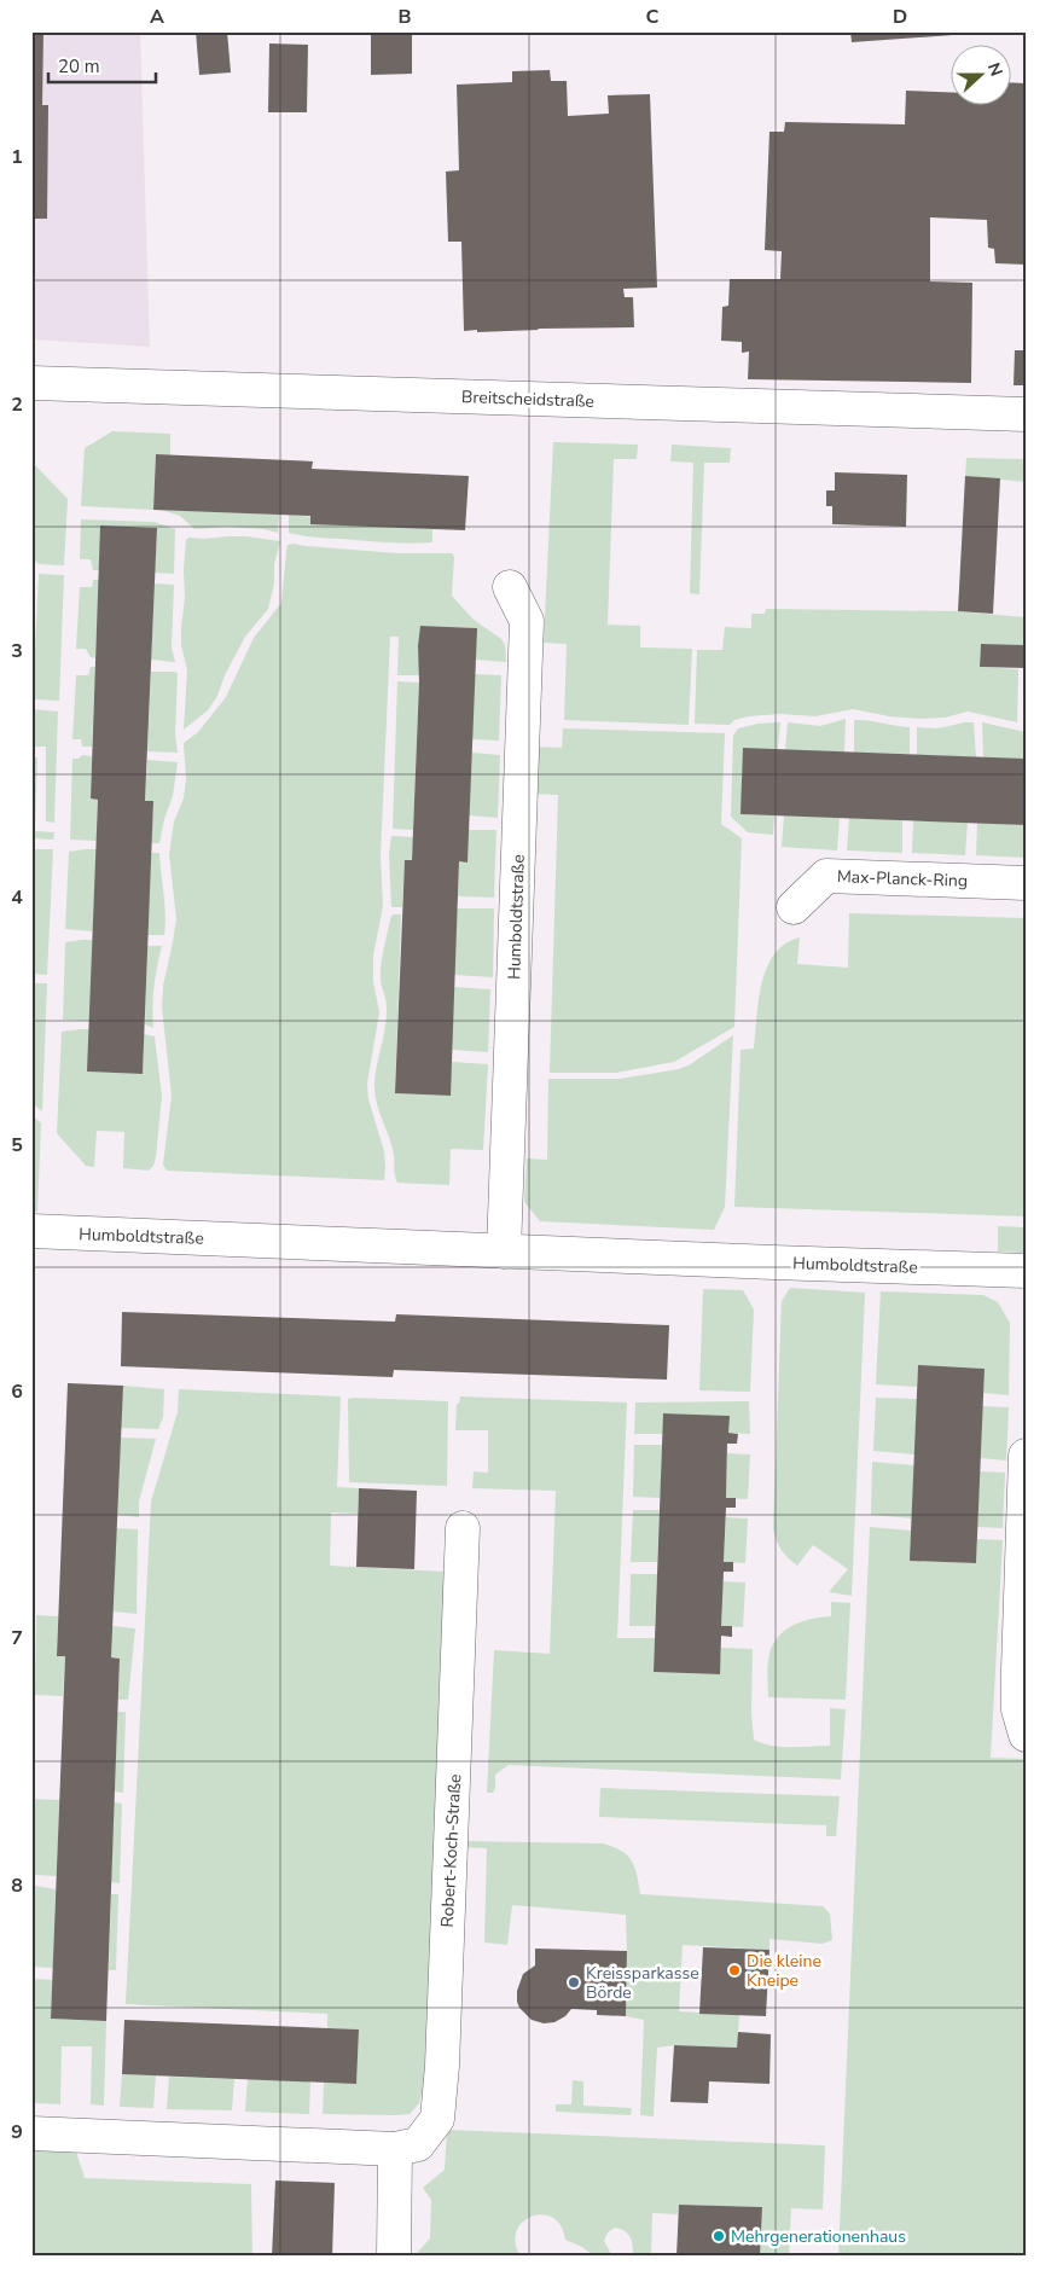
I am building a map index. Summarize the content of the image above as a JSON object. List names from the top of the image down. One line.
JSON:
{"streets":{"street":["Breitscheidstraße","Max-Planck-Ring","Humboldtstraße","Robert-Koch-Straße"]},"places":["Die kleine Kneipe","Kreissparkasse Börde","Mehrgenerationenhaus"],"scale_bar":"20 m","north":"right","grid":{"columns":["A","B","C","D"],"rows":["1","2","3","4","5","6","7","8","9"]}}
